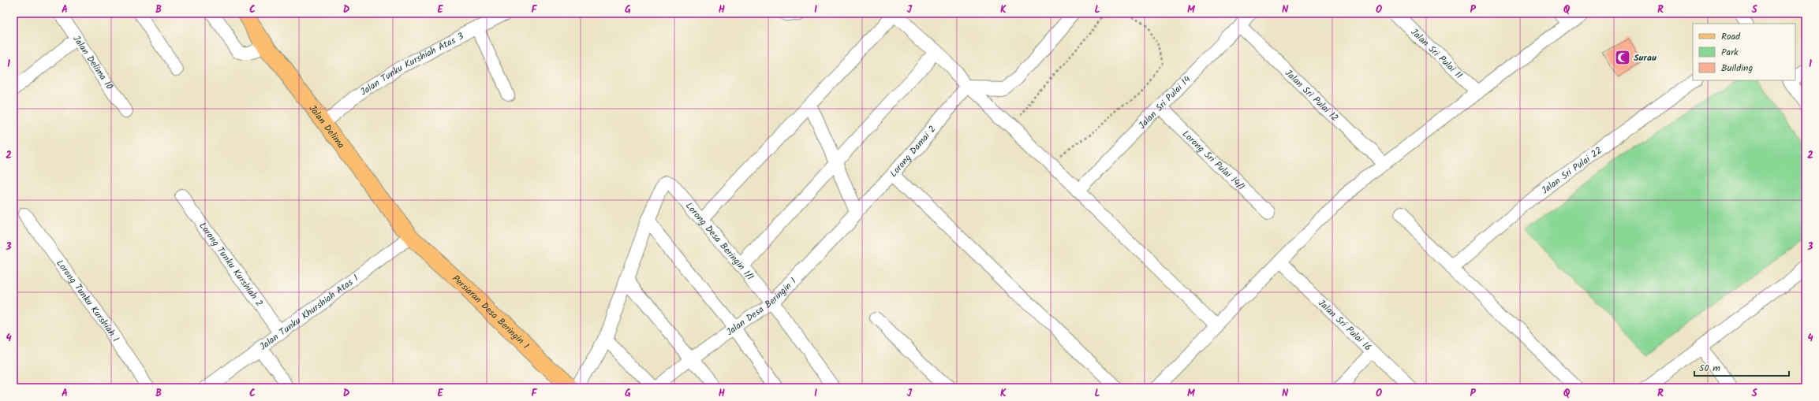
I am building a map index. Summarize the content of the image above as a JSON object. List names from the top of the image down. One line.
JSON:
{"streets":{"main road":["Jalan Delima","Persiaran Desa Beringin 1"],"street":["Jalan Sri Pulai 11","Jalan Delima 10","Jalan Tunku Kurshiah Atas 3","Jalan Sri Pulai 12","Jalan Sri Pulai 14","Lorong Damai 2","Lorong Sri Pulai 14/1","Jalan Sri Pulai 22","Lorong Desa Beringin 1/1","Lorong Tunku Kurshiah 2","Lorong Tunku Kurshiah 1","Jalan Desa Beringin 1","Jalan Tunku Khurshiah Atas 1","Jalan Sri Pulai 16"]},"crossings":[["Jalan Tunku Kurshiah Atas 3","Jalan Delima"],["Jalan Sri Pulai 12","Jalan Sri Pulai 14"],["Jalan Sri Pulai 14","Lorong Sri Pulai 14/1"],["Jalan Delima","Jalan Tunku Khurshiah Atas 1"],["Jalan Delima","Persiaran Desa Beringin 1"],["Lorong Damai 2","Jalan Desa Beringin 1"],["Lorong Desa Beringin 1/1","Jalan Desa Beringin 1"],["Lorong Tunku Kurshiah 2","Jalan Tunku Khurshiah Atas 1"],["Jalan Tunku Khurshiah Atas 1","Persiaran Desa Beringin 1"]],"places":{"mosque":["Surau"]},"legend":["Road","Park","Building"],"scale_bar":"50 m","grid":{"columns":["A","B","C","D","E","F","G","H","I","J","K","L","M","N","O","P","Q","R","S"],"rows":["1","2","3","4"]}}
